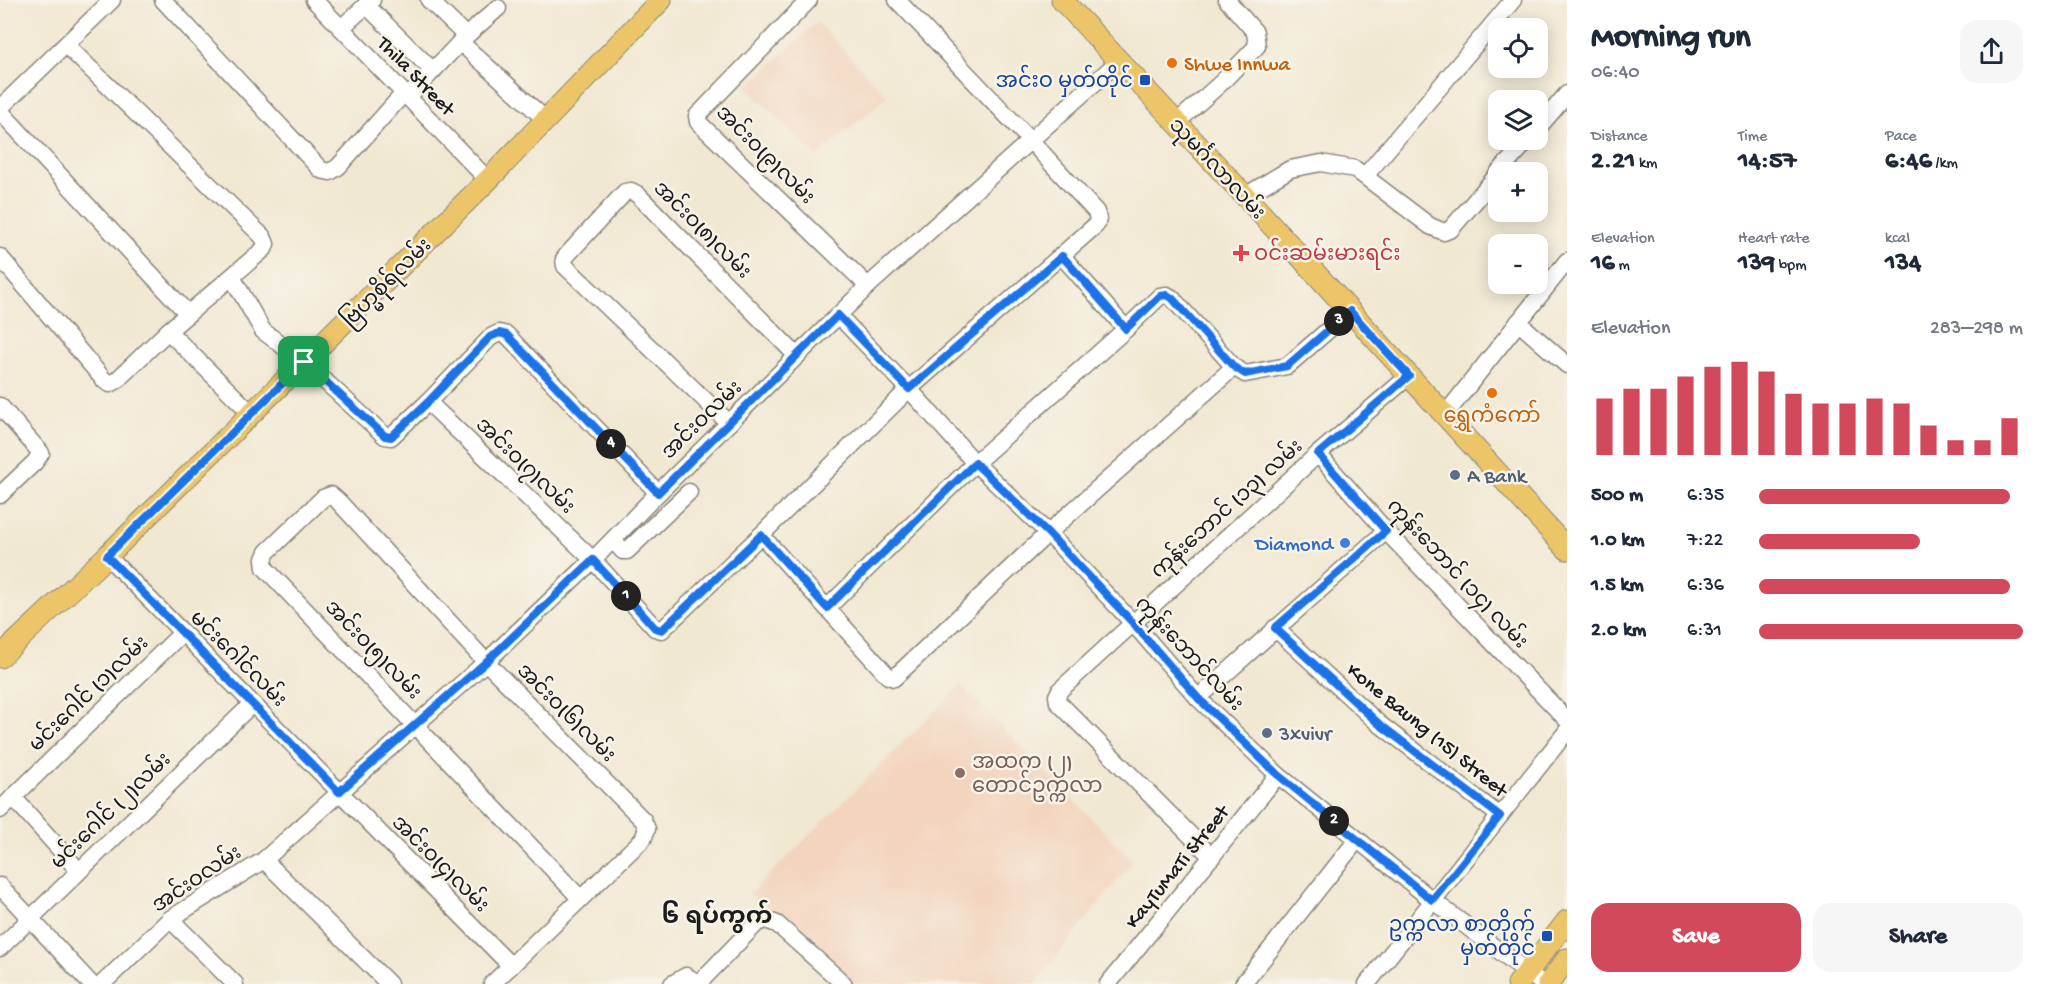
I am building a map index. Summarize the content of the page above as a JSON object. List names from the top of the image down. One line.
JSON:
{"streets":{"main road":["သုမင်္ဂလာလမ်း","ဗြဟ္မစိုရ်လမ်း"],"street":["Thila Street","အင်းဝ(၉)လမ်း","အင်းဝ(၈)လမ်း","အင်းဝလမ်း","အင်းဝ(၇)လမ်း","ကုန်းဘောင် (၁၃) လမ်း","ကုန်းဘောင် (၁၄) လမ်း","အင်းဝ(၅)လမ်း","ကုန်းဘောင်လမ်း","မင်းဂေါင်လမ်း","မင်းဂေါင် (၁)လမ်း","အင်းဝ(၆)လမ်း","Kone Baung (15) Street","မင်းဂေါင် (၂)လမ်း","အင်းဝ(၄)လမ်း","KayTuMaTi Street"]},"crossings":[["Thila Street","ဗြဟ္မစိုရ်လမ်း"],["အင်းဝ(၉)လမ်း","အင်းဝလမ်း"],["သုမင်္ဂလာလမ်း","အင်းဝလမ်း"],["သုမင်္ဂလာလမ်း","ကုန်းဘောင် (၁၃) လမ်း"],["အင်းဝ(၈)လမ်း","အင်းဝလမ်း"],["ဗြဟ္မစိုရ်လမ်း","မင်းဂေါင်လမ်း"],["အင်းဝလမ်း","အင်းဝ(၇)လမ်း"],["အင်းဝလမ်း","အင်းဝ(၅)လမ်း"],["အင်းဝလမ်း","ကုန်းဘောင်လမ်း"],["အင်းဝလမ်း","မင်းဂေါင်လမ်း"],["အင်းဝလမ်း","အင်းဝ(၆)လမ်း"],["အင်းဝလမ်း","အင်းဝ(၄)လမ်း"],["ကုန်းဘောင် (၁၃) လမ်း","ကုန်းဘောင် (၁၄) လမ်း"],["ကုန်းဘောင် (၁၃) လမ်း","ကုန်းဘောင်လမ်း"],["ကုန်းဘောင် (၁၃) လမ်း","KayTuMaTi Street"],["အင်းဝ(၅)လမ်း","အင်းဝ(၆)လမ်း"],["ကုန်းဘောင်လမ်း","KayTuMaTi Street"],["မင်းဂေါင်လမ်း","မင်းဂေါင် (၁)လမ်း"],["မင်းဂေါင်လမ်း","မင်းဂေါင် (၂)လမ်း"],["မင်းဂေါင်လမ်း","အင်းဝ(၄)လမ်း"]],"districts":["၆ ရပ်ကွက်"],"places":{"other":["Shwe Innwa","ရွှေကံကော်","A Bank","Diamond","3xvivr","အထက (၂) တောင်ဥက္ကလာ"],"transit":["အင်းဝ မှတ်တိုင်","ဥက္ကလာ စာတိုက် မှတ်တိုင်"],"health":["ဝင်းဆမ်းမားရင်း"]},"page":{"heading":["Morning run","06:40"],"map_buttons":["+","−"],"stats":[["Distance","2.21 km"],["Time","14:57"],["Pace","6:46 /km"],["Elevation","16 m"],["Heart rate","139 bpm"],["kcal","134"]],"pins":["3","4","1","2"],"chart":["Elevation","283–298 m"],"list":[{"name":"500 m","note":"6:35"},{"name":"1.0 km","note":"7:22"},{"name":"1.5 km","note":"6:36"},{"name":"2.0 km","note":"6:31"}],"buttons":["Save","Share"]}}
